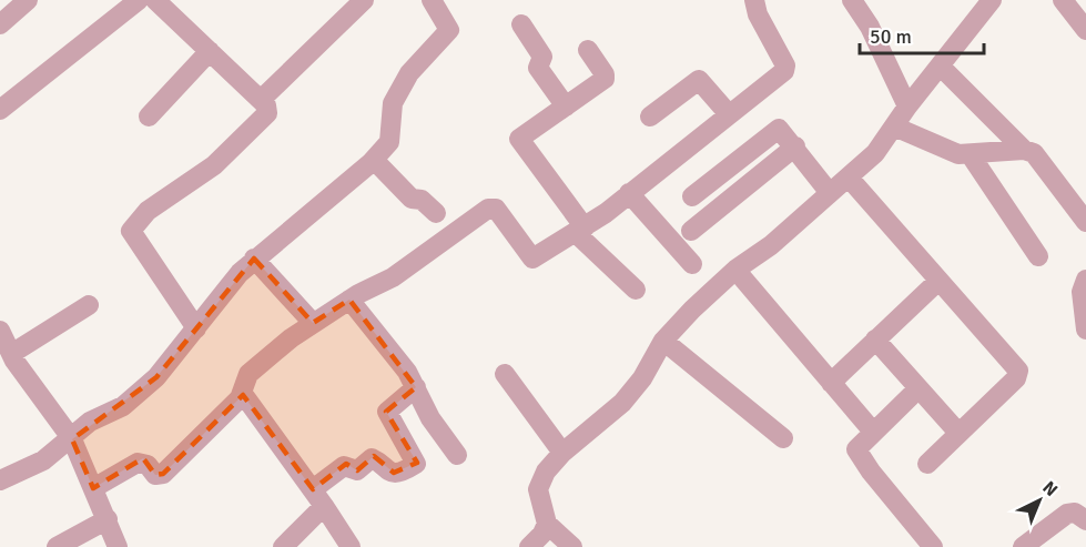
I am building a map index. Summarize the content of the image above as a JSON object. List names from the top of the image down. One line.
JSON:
{"scale_bar":"50 m","north":"top right"}
